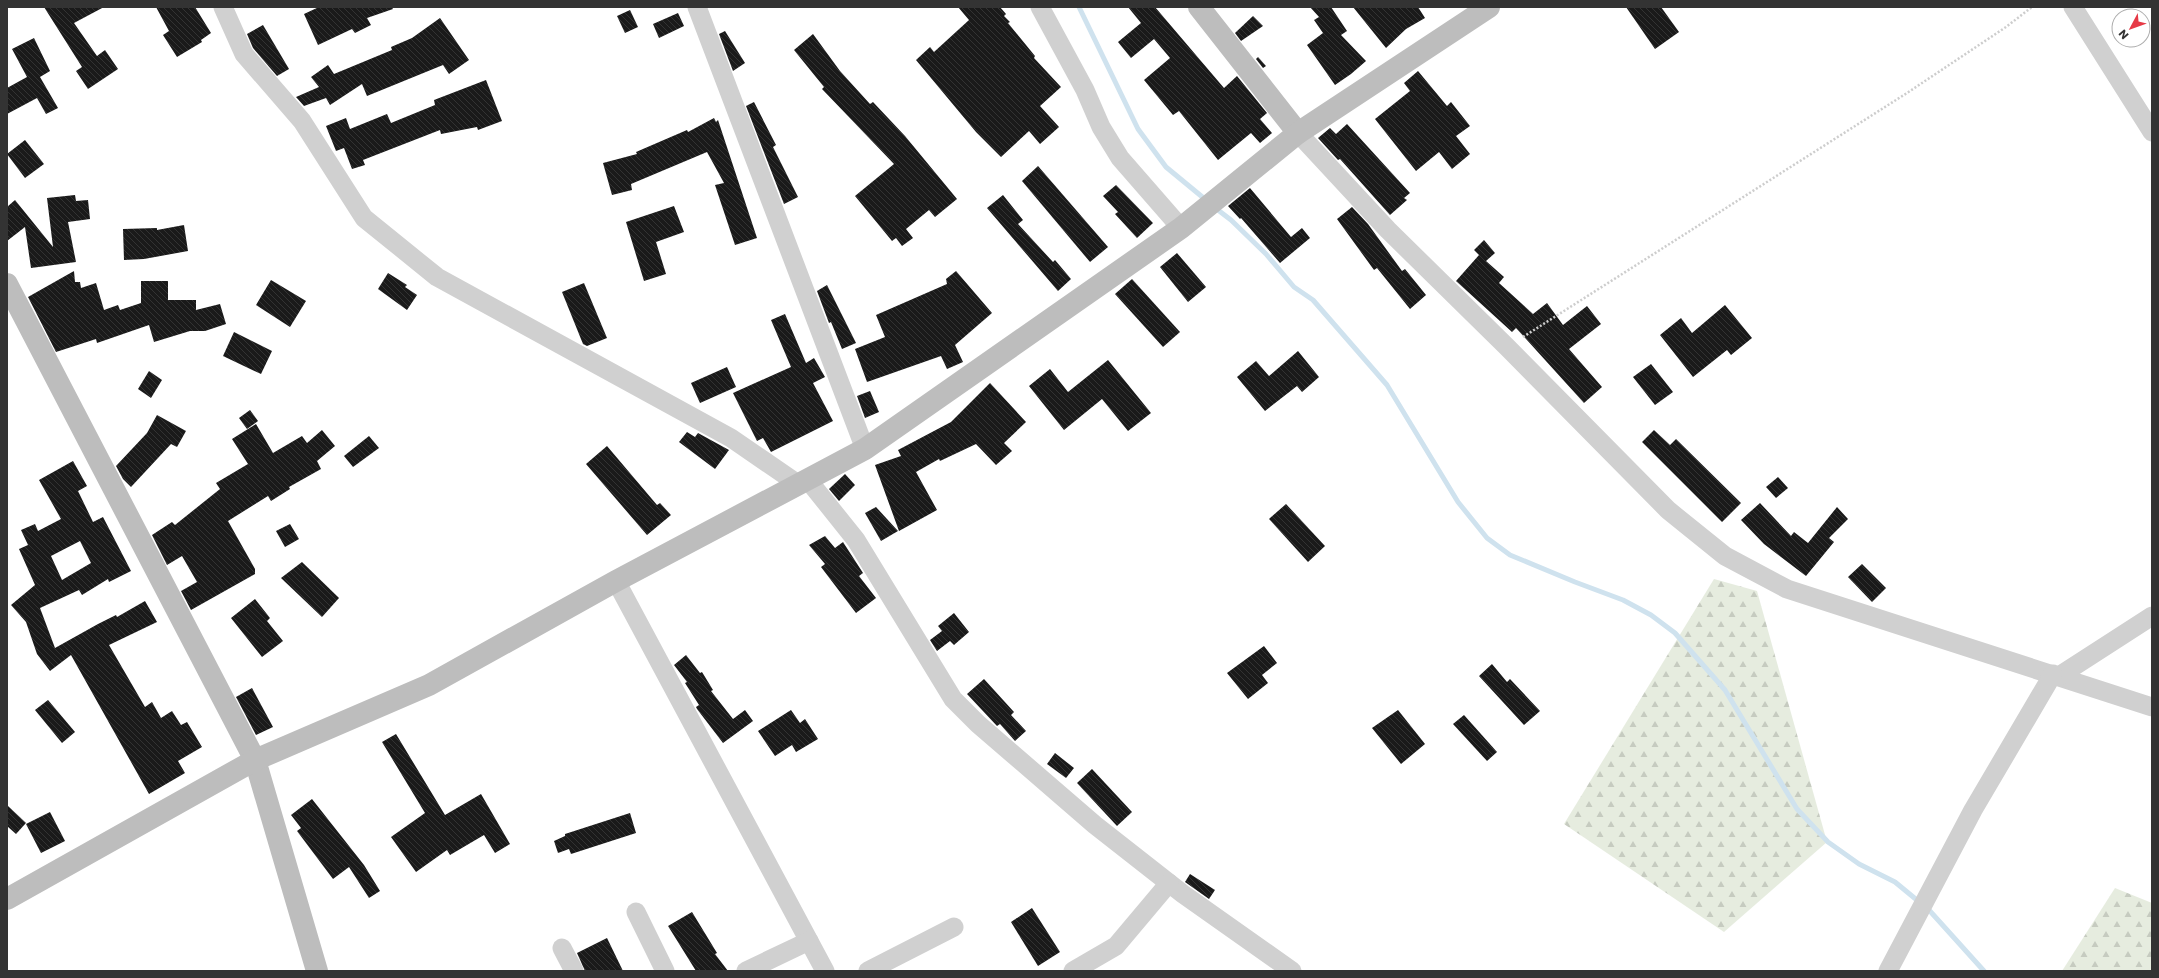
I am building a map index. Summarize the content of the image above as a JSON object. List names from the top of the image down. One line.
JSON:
{"north":"bottom left"}
